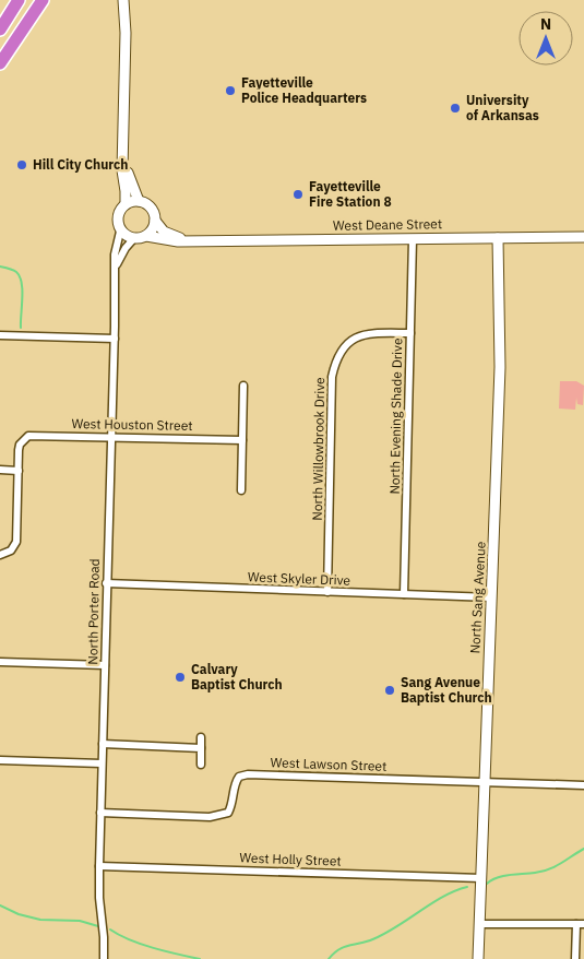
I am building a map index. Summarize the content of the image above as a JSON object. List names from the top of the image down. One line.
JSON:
{"streets":{"street":["West Deane Street","North Evening Shade Drive","West Houston Street","North Willowbrook Drive","West Skyler Drive","North Sang Avenue","North Porter Road","West Lawson Street","West Holly Street"]},"crossings":[["West Deane Street","North Evening Shade Drive"],["West Deane Street","North Sang Avenue"],["West Deane Street","North Porter Road"],["North Evening Shade Drive","North Willowbrook Drive"],["North Evening Shade Drive","West Skyler Drive"],["West Houston Street","North Porter Road"],["North Willowbrook Drive","West Skyler Drive"],["West Skyler Drive","North Sang Avenue"],["West Skyler Drive","North Porter Road"],["North Sang Avenue","West Lawson Street"],["North Sang Avenue","West Holly Street"],["North Porter Road","West Lawson Street"],["North Porter Road","West Holly Street"]],"places":["Fayetteville Police Headquarters","University of Arkansas","Hill City Church","Fayetteville Fire Station 8","Calvary Baptist Church","Sang Avenue Baptist Church"],"north":"top"}
